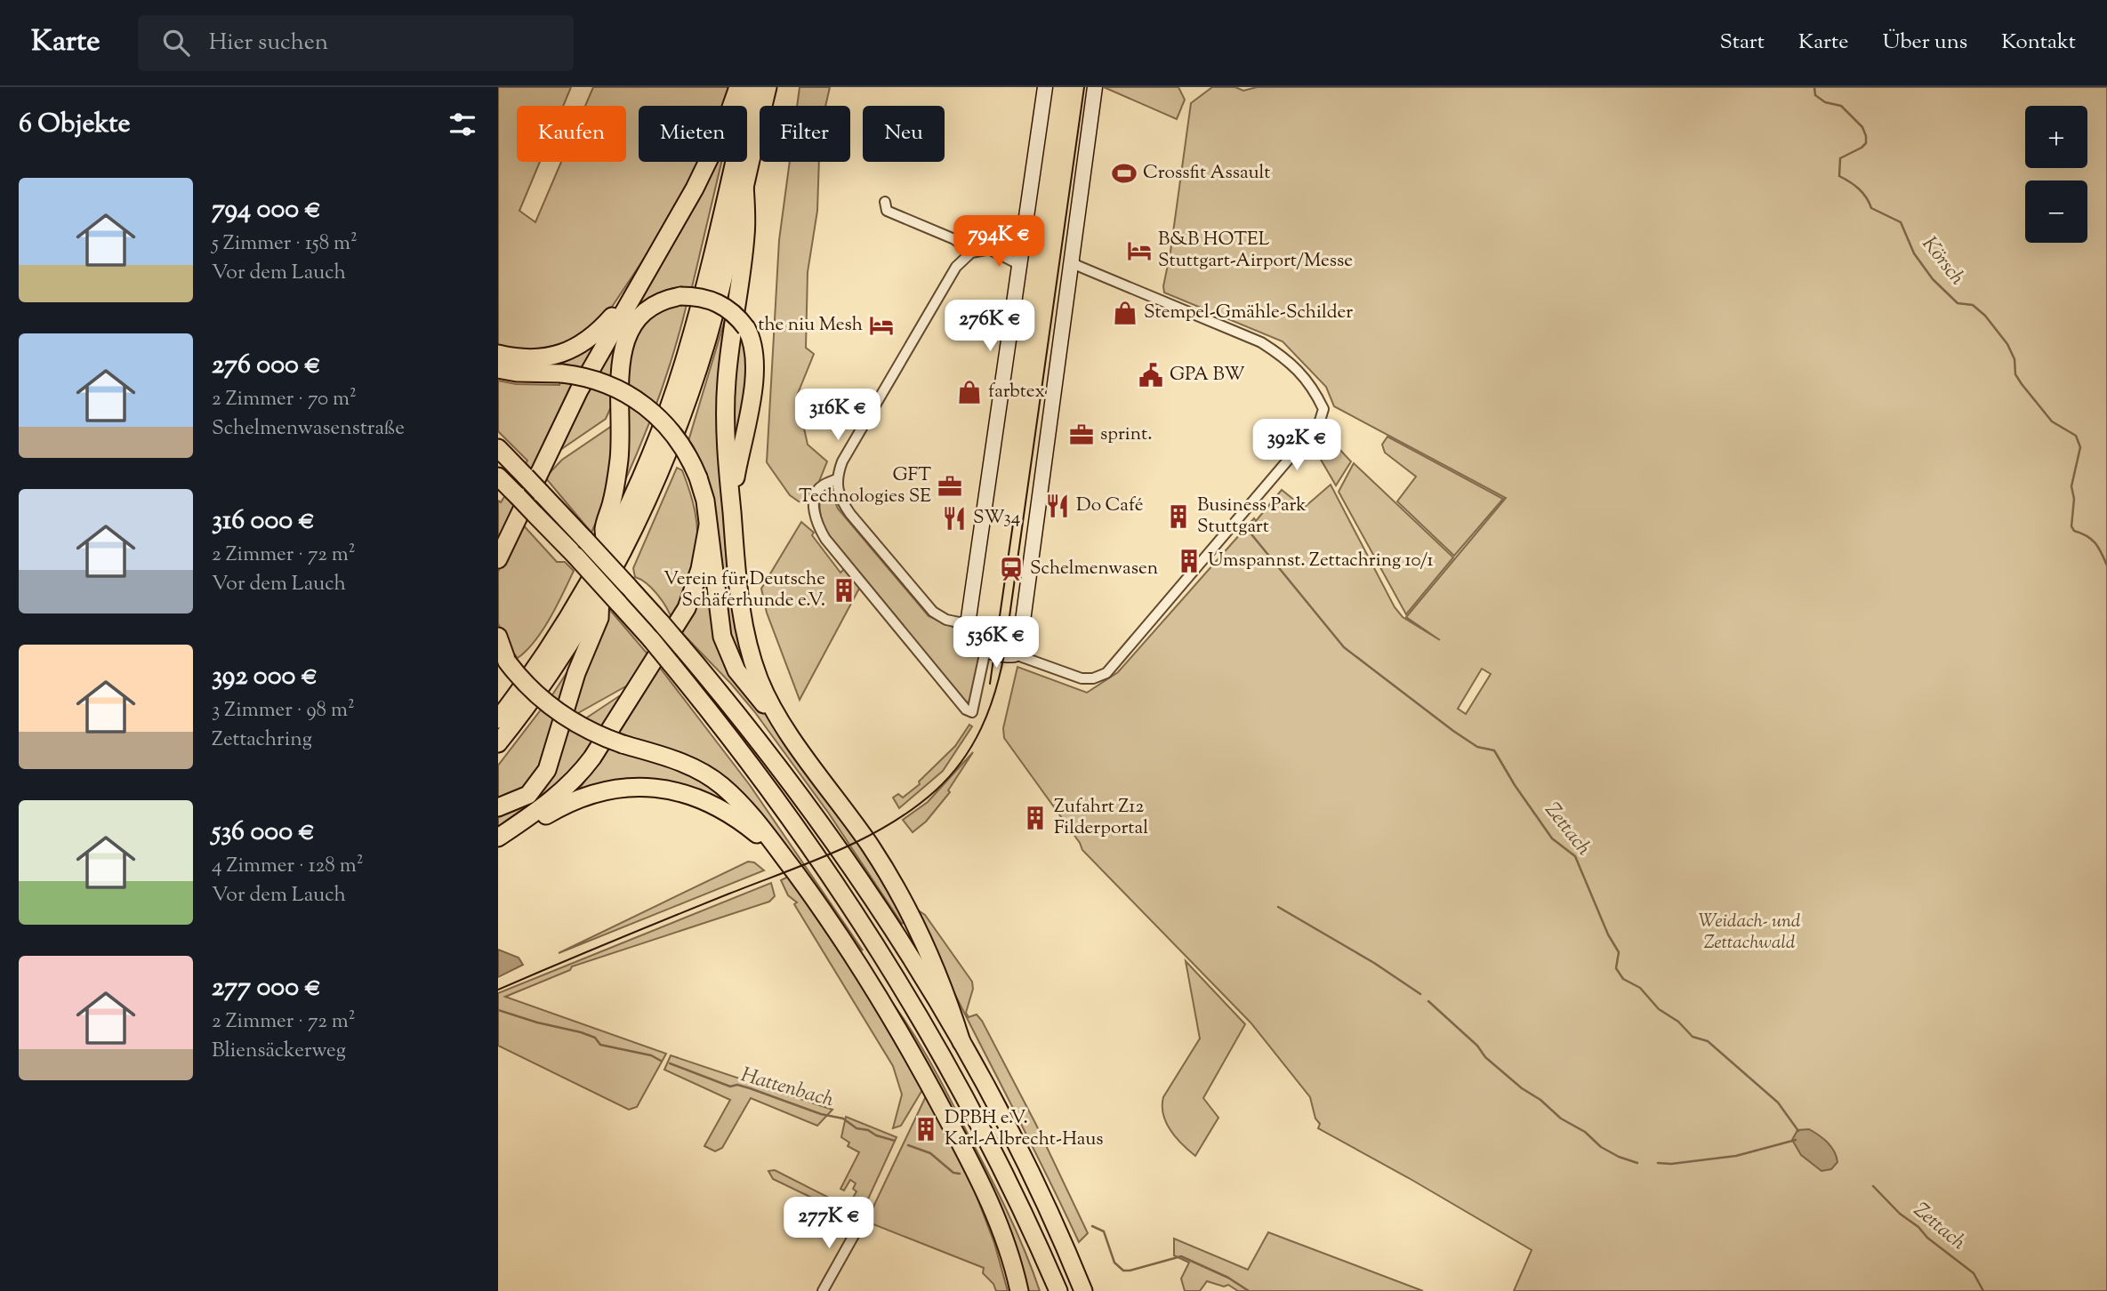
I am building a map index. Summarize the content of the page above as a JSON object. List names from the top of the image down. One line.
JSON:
{"water":["Körsch","Zettach","Hattenbach"],"parks":["Weidach- und Zettachwald"],"places":{"sports":["Crossfit Assault"],"hotel":["B&B HOTEL Stuttgart-Airport/Messe","the niu Mesh"],"shop":["Stempel-Gmähle-Schilder","farbtex"],"public building":["GPA BW"],"office":["sprint.","GFT Technologies SE"],"restaurant":["Do Café","SW34"],"building":["Business Park Stuttgart","Umspannst. Zettachring 10/1","Verein für Deutsche Schäferhunde e.V.","Zufahrt Z12 Filderportal","DPBH e.V. Karl-Albrecht-Haus"],"station":["Schelmenwasen"]},"page":{"header":"Karte","search":"Hier suchen","nav":["Start","Karte","Über uns","Kontakt"],"heading":"6 Objekte","map_buttons":["+","−"],"chip":["Kaufen","Mieten","Filter","Neu"],"list":[{"name":"794 000 €","note":"5 Zimmer · 158 m² · Vor dem Lauch"},{"name":"276 000 €","note":"2 Zimmer · 70 m² · Schelmenwasenstraße"},{"name":"316 000 €","note":"2 Zimmer · 72 m² · Vor dem Lauch"},{"name":"392 000 €","note":"3 Zimmer · 98 m² · Zettachring"},{"name":"536 000 €","note":"4 Zimmer · 128 m² · Vor dem Lauch"},{"name":"277 000 €","note":"2 Zimmer · 72 m² · Bliensäckerweg"}],"price":["794K €","276K €","316K €","392K €","536K €","277K €"]}}
